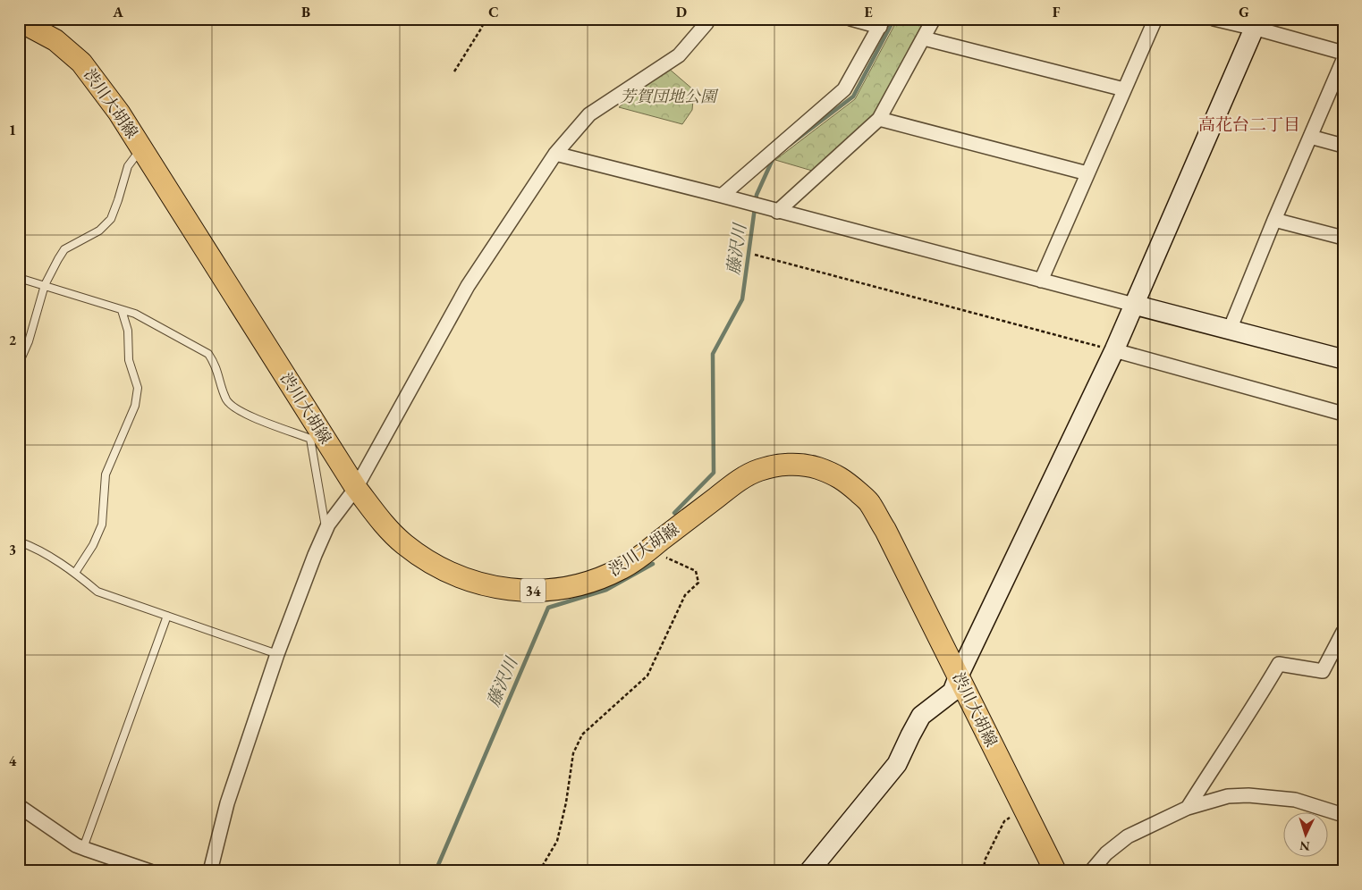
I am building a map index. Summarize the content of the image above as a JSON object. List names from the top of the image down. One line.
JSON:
{"streets":{"main road":["渋川大胡線","34"]},"districts":["高花台二丁目"],"water":["藤沢川"],"parks":["芳賀団地公園"],"north":"bottom","grid":{"columns":["A","B","C","D","E","F","G"],"rows":["1","2","3","4"]}}
